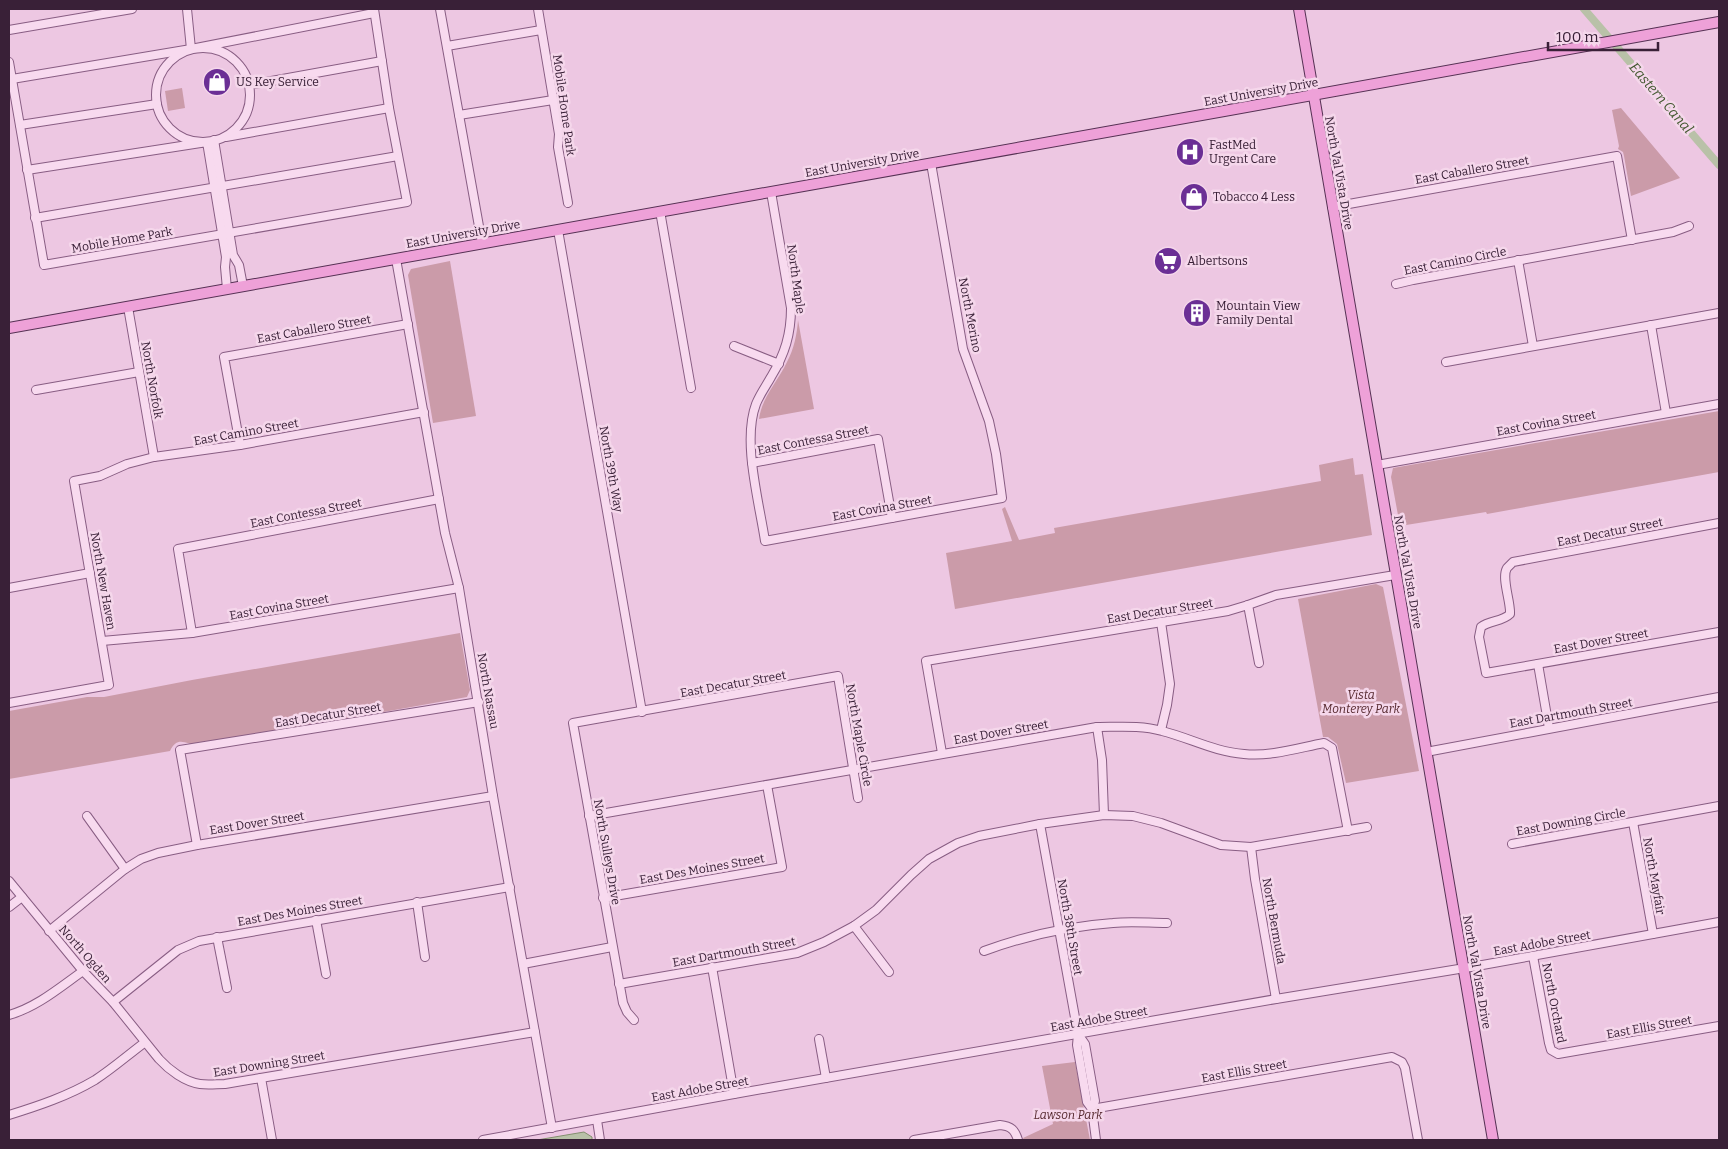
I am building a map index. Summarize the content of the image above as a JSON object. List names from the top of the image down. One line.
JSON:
{"streets":{"main road":["East University Drive","North Val Vista Drive"],"street":["Mobile Home Park","East Caballero Street","East Camino Circle","North Maple","North Merino","North Norfolk","East Covina Street","East Camino Street","East Contessa Street","North 39th Way","East Decatur Street","North New Haven","East Dover Street","North Nassau","East Dartmouth Street","North Maple Circle","East Downing Circle","North Sulleys Drive","East Des Moines Street","North Mayfair","North Bermuda","North 38th Street","East Adobe Street","North Ogden","North Orchard","East Ellis Street","East Downing Street"]},"crossings":[["East University Drive","North Val Vista Drive"],["East University Drive","North Maple"],["East University Drive","North Merino"],["East University Drive","North Norfolk"],["East University Drive","North 39th Way"],["East University Drive","North Nassau"],["East Caballero Street","North Val Vista Drive"],["East Caballero Street","East Camino Street"],["East Caballero Street","North Nassau"],["North Val Vista Drive","East Covina Street"],["North Val Vista Drive","East Decatur Street"],["North Val Vista Drive","East Dartmouth Street"],["North Val Vista Drive","East Adobe Street"],["North Maple","East Covina Street"],["North Maple","East Contessa Street"],["North Merino","East Covina Street"],["North Norfolk","East Camino Street"],["East Covina Street","East Contessa Street"],["East Covina Street","North New Haven"],["East Covina Street","North Nassau"],["East Camino Street","North New Haven"],["East Camino Street","North Nassau"],["East Contessa Street","North Nassau"],["North 39th Way","East Decatur Street"],["East Decatur Street","East Dover Street"],["East Decatur Street","North Nassau"],["East Decatur Street","North Maple Circle"],["East Decatur Street","North Sulleys Drive"],["East Dover Street","North Nassau"],["East Dover Street","East Dartmouth Street"],["East Dover Street","North Maple Circle"],["East Dover Street","North Sulleys Drive"],["East Dover Street","East Des Moines Street"],["East Dover Street","North Ogden"],["North Nassau","East Des Moines Street"],["North Nassau","East Adobe Street"],["North Nassau","East Downing Street"],["East Dartmouth Street","North Sulleys Drive"],["East Dartmouth Street","North Bermuda"],["East Dartmouth Street","North 38th Street"],["East Downing Circle","North Mayfair"],["North Sulleys Drive","East Des Moines Street"],["East Des Moines Street","North Ogden"],["North Mayfair","East Adobe Street"],["North Bermuda","East Adobe Street"],["North 38th Street","East Adobe Street"],["North 38th Street","East Ellis Street"],["East Adobe Street","North Orchard"],["North Ogden","East Downing Street"],["North Orchard","East Ellis Street"]],"water":["Eastern Canal"],"parks":["Vista Monterey Park","Lawson Park"],"places":{"shop":["US Key Service","Tobacco 4 Less"],"hospital":["FastMed Urgent Care"],"supermarket":["Albertsons"],"building":["Mountain View Family Dental"]},"scale_bar":"100 m"}
